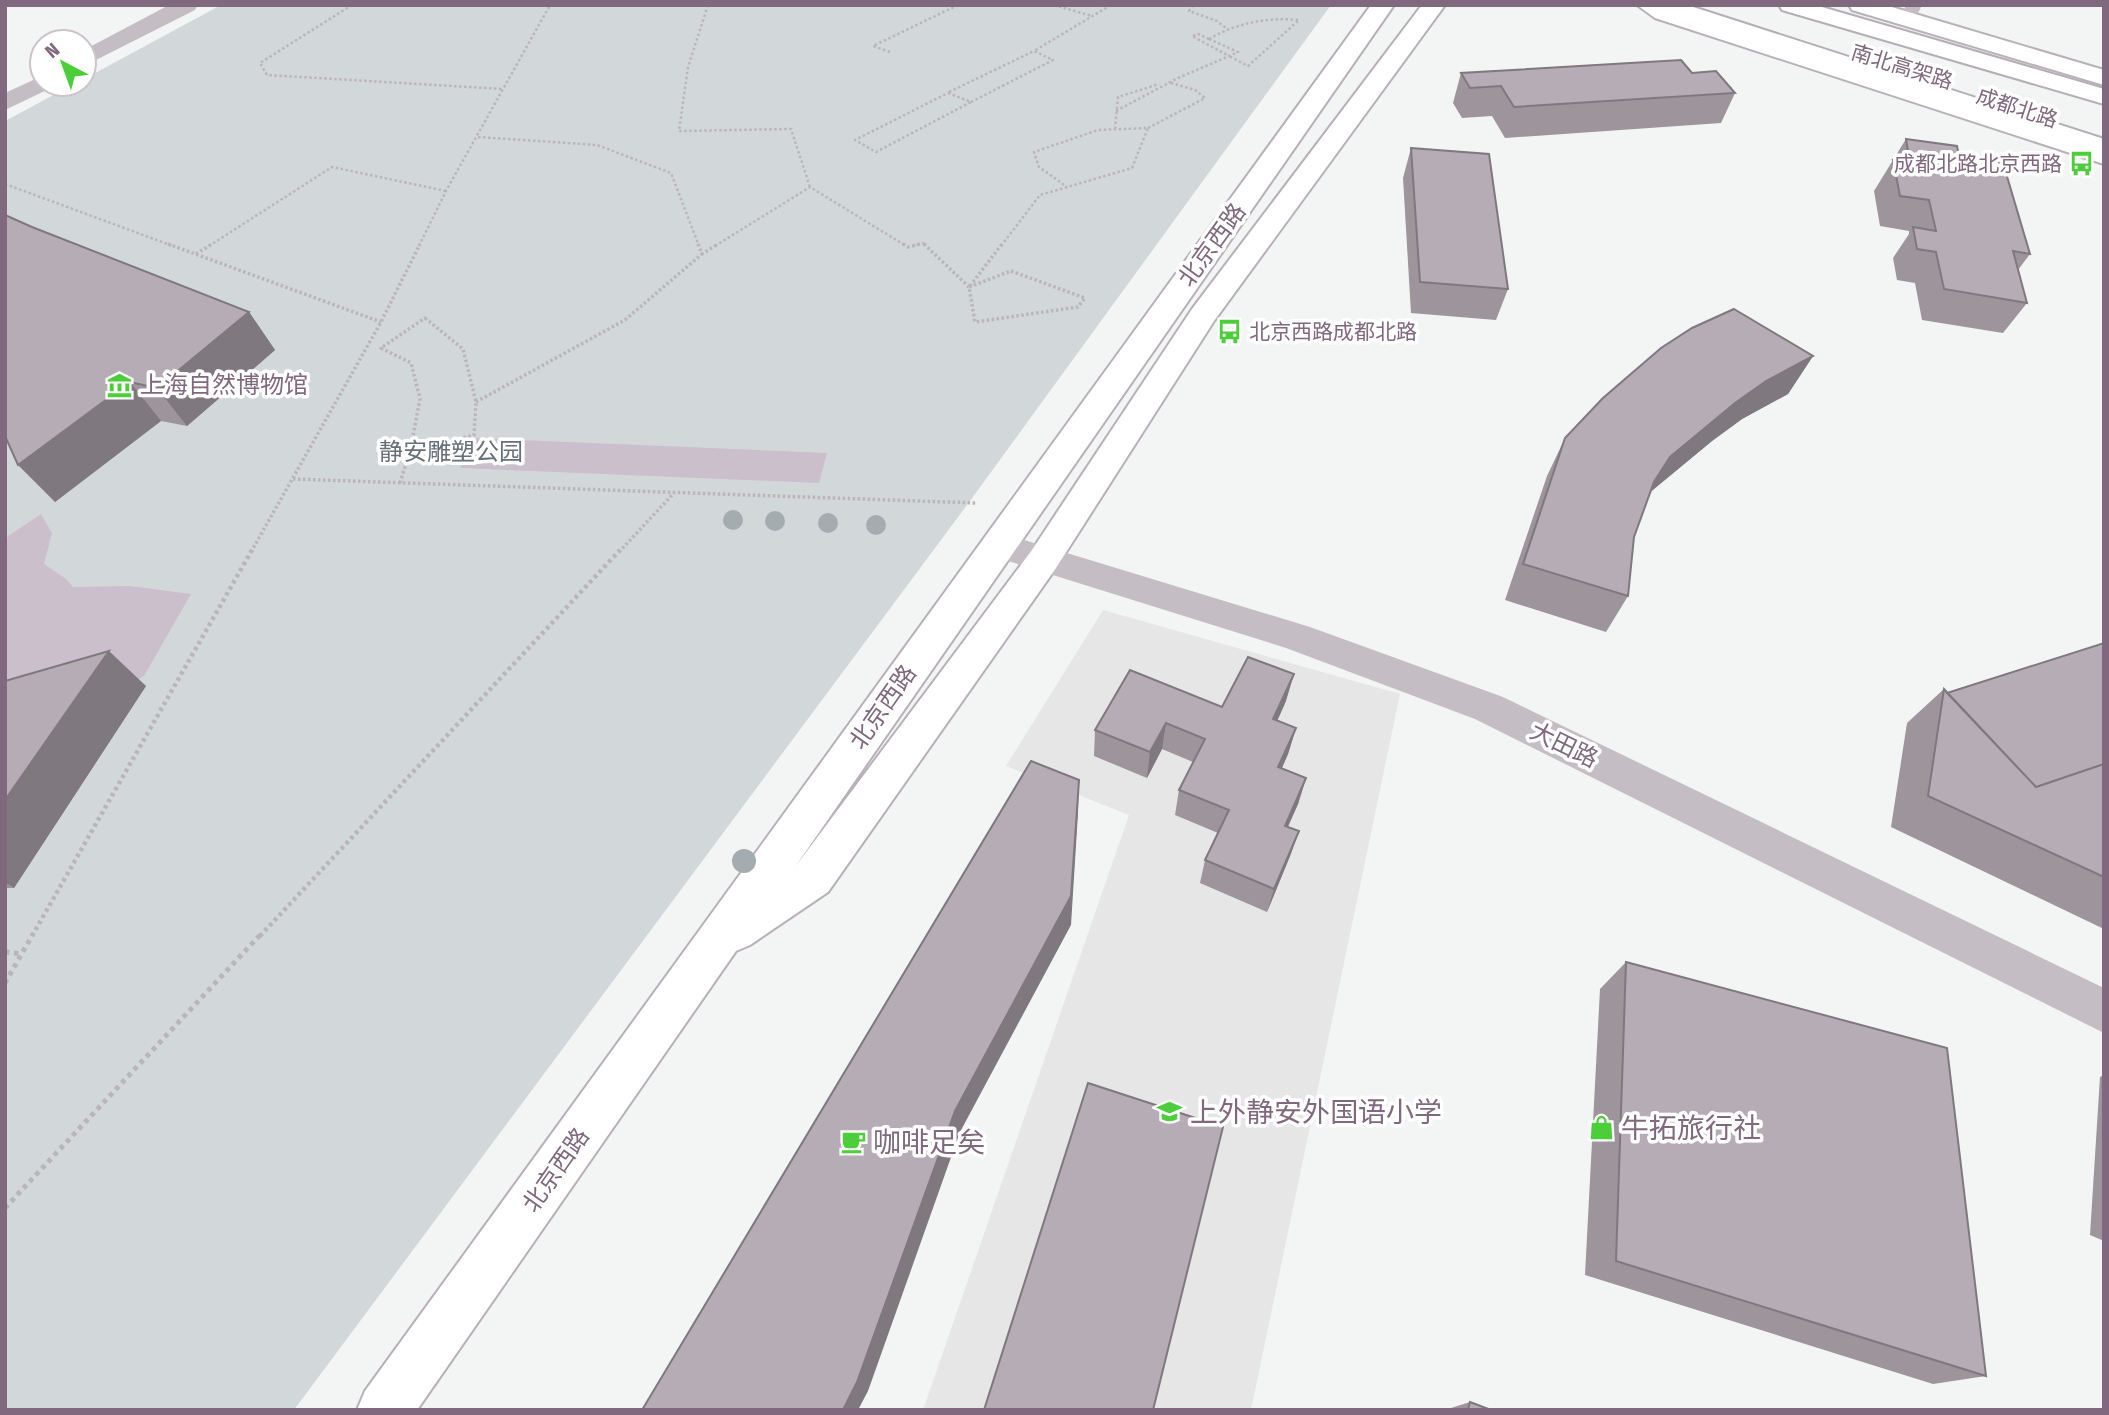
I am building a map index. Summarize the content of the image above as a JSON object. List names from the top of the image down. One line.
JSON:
{"streets":{"main road":["南北高架路","成都北路","北京西路"],"street":["大田路"]},"crossings":[["北京西路","大田路"]],"parks":["静安雕塑公园"],"places":{"bus stop":["成都北路北京西路","北京西路成都北路"],"museum":["上海自然博物馆"],"school or university":["上外静安外国语小学"],"shop":["牛拓旅行社"],"cafe":["咖啡足矣"]},"north":"top left"}
